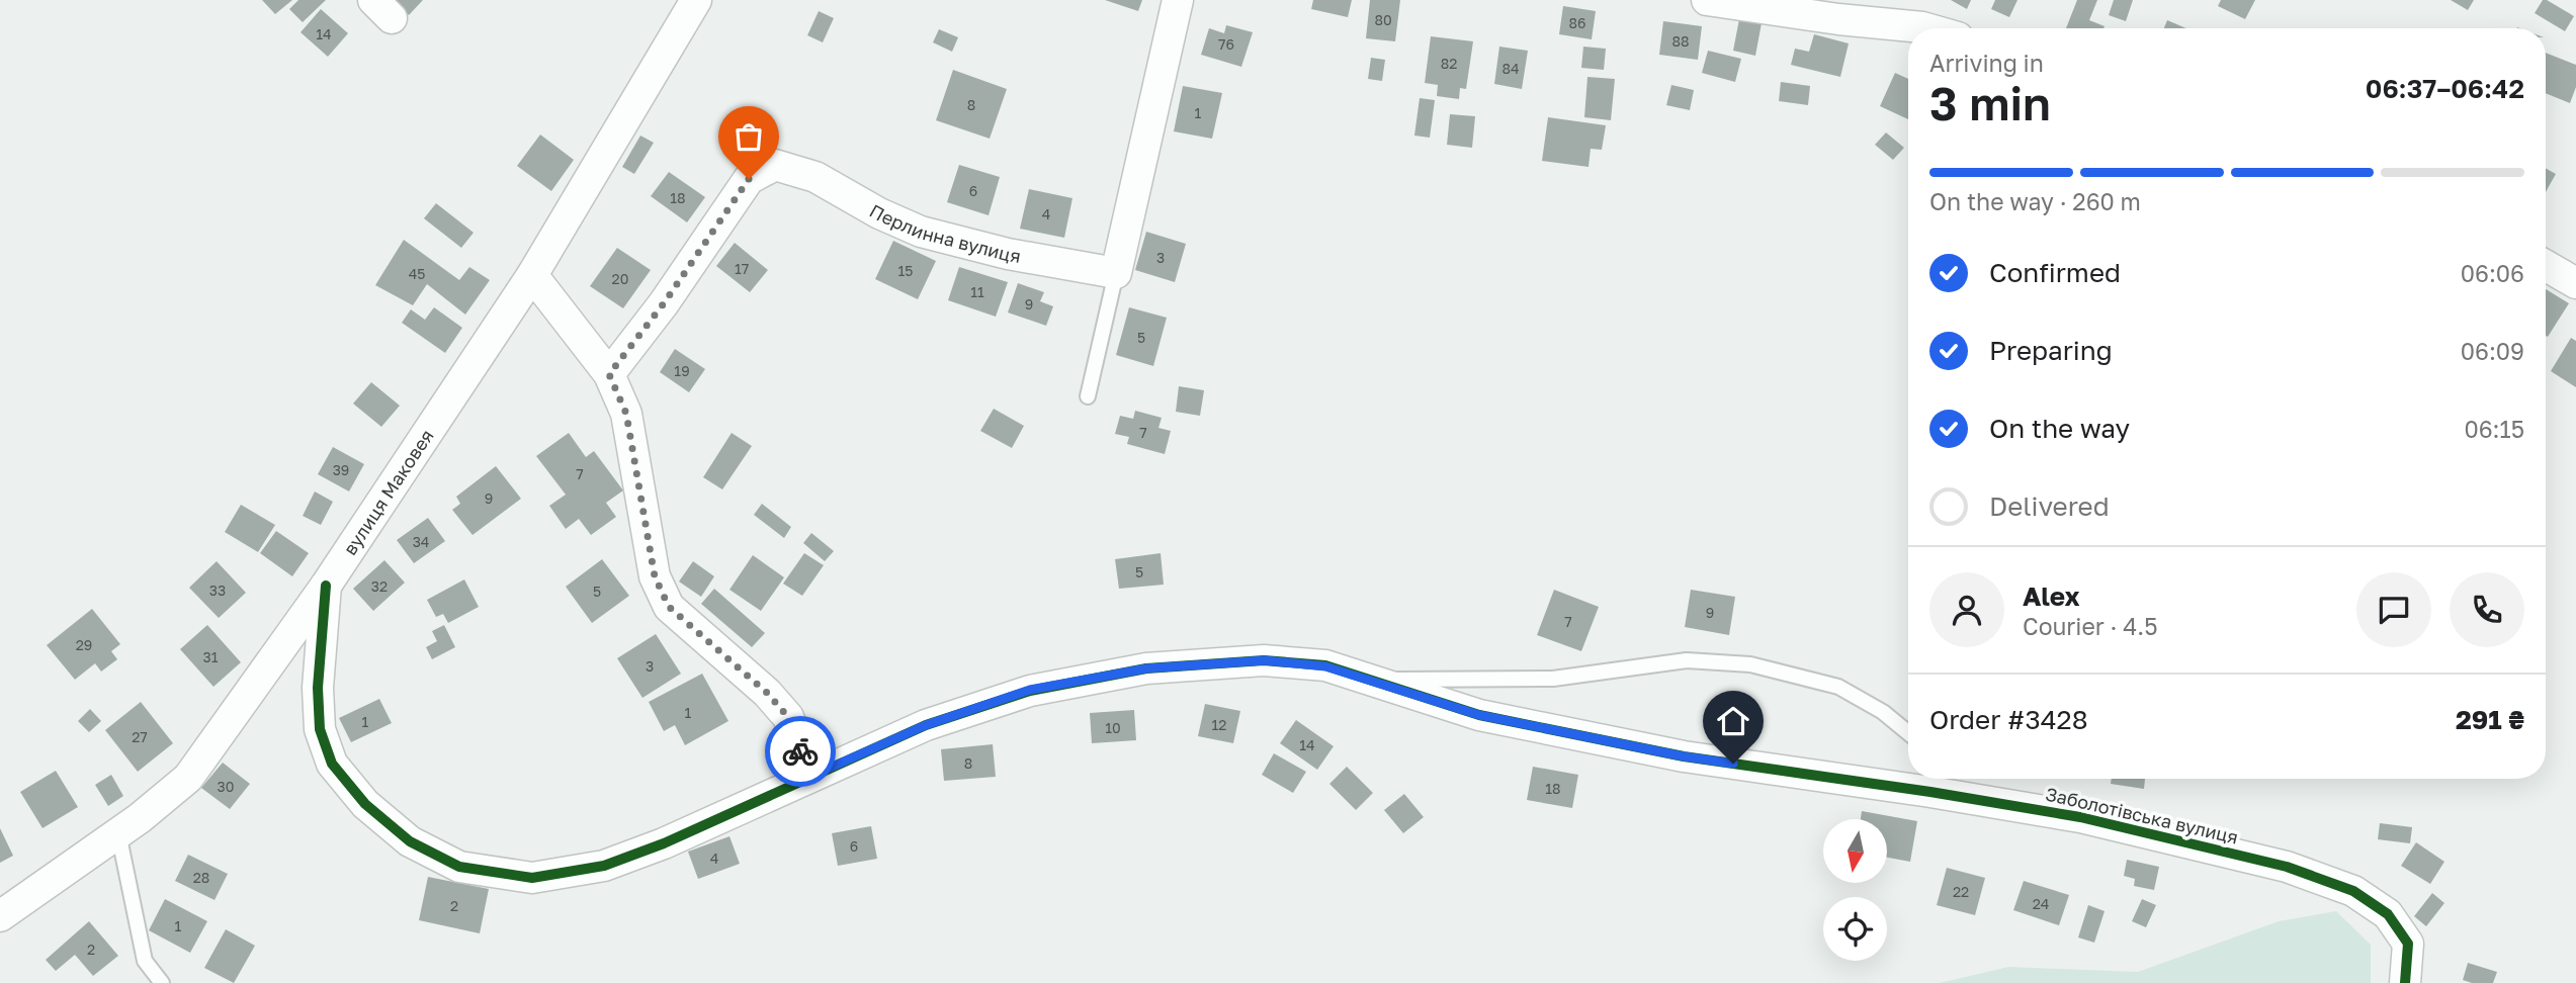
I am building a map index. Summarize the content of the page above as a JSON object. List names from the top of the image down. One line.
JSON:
{"streets":{"street":["Перлинна вулиця","вулиця Маковея","Заболотівська вулиця"]},"crossings":[["вулиця Маковея","Заболотівська вулиця"]],"house_numbers":["80","86","14","88","76","82","84","8","1","6","18","4","3","17","15","45","20","11","9","5","19","7","39","7","9","34","5","32","33","5","9","7","29","31","3","1","1","12","10","27","14","8","30","18","6","4","28","22","24","2","1","2"],"north":"bottom","page":{"heading":["3 min","Arriving in","06:37–06:42"],"panel":["Alex","Courier · 4.5","Order #3428","291 ₴"],"bar":"On the way · 260 m","list":[["Confirmed","06:06"],["Preparing","06:09"],["On the way","06:15"],"Delivered"]}}
